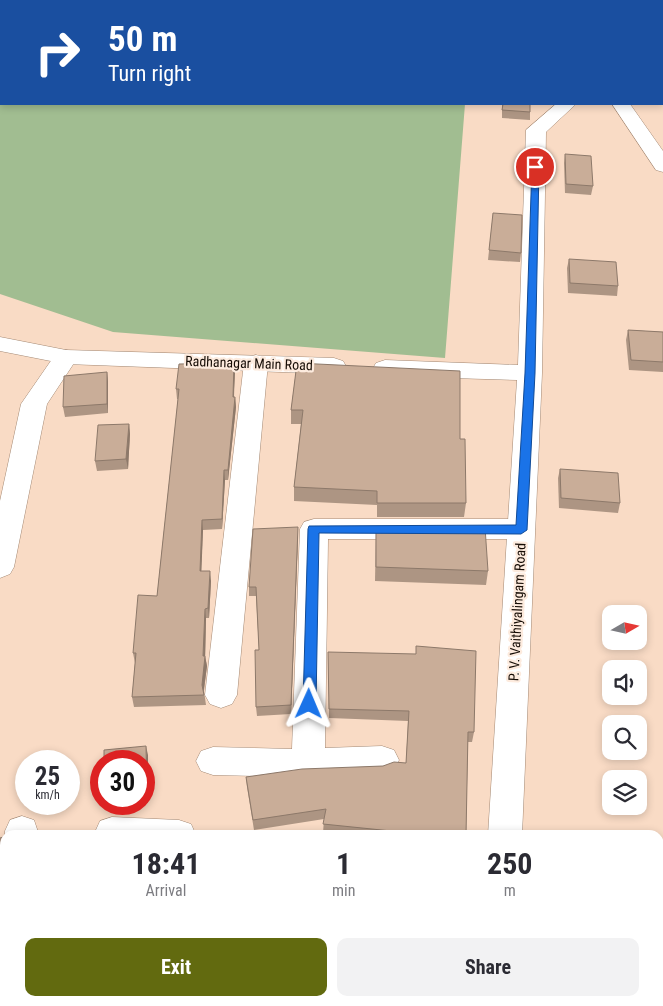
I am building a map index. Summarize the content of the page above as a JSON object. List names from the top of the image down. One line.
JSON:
{"streets":{"street":["Radhanagar Main Road","P. V. Vaithiyalingam Road"]},"crossings":[["Radhanagar Main Road","P. V. Vaithiyalingam Road"]],"north":"right","page":{"turn":["50 m","Turn right"],"speed":"25 km/h","limit":"30","eta":["18:41","Arrival","1","min","250","m"],"buttons":["Exit","Share"]}}
